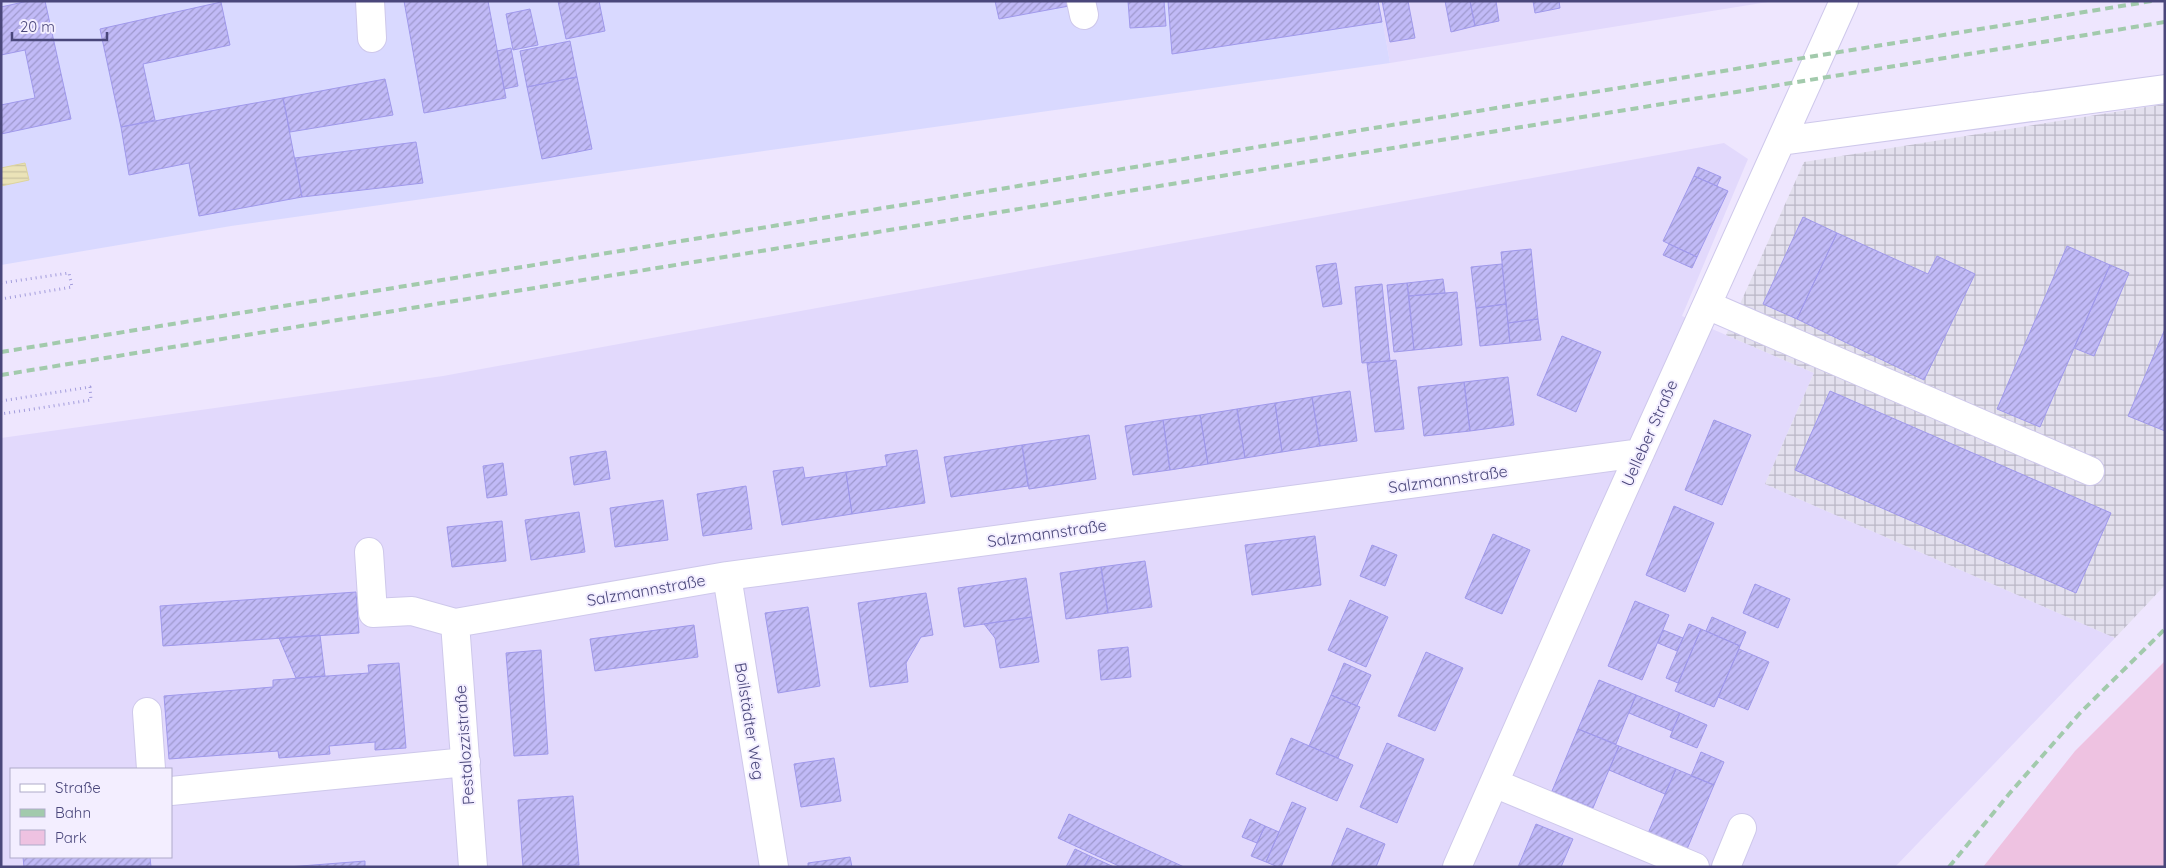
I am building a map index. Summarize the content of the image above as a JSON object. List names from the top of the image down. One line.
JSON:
{"streets":{"street":["Uelleber Straße","Salzmannstraße","Boilstädter Weg","Pestalozzistraße"]},"crossings":[["Uelleber Straße","Salzmannstraße"],["Salzmannstraße","Boilstädter Weg"],["Salzmannstraße","Pestalozzistraße"]],"legend":["Straße","Bahn","Park"],"scale_bar":"20 m"}
